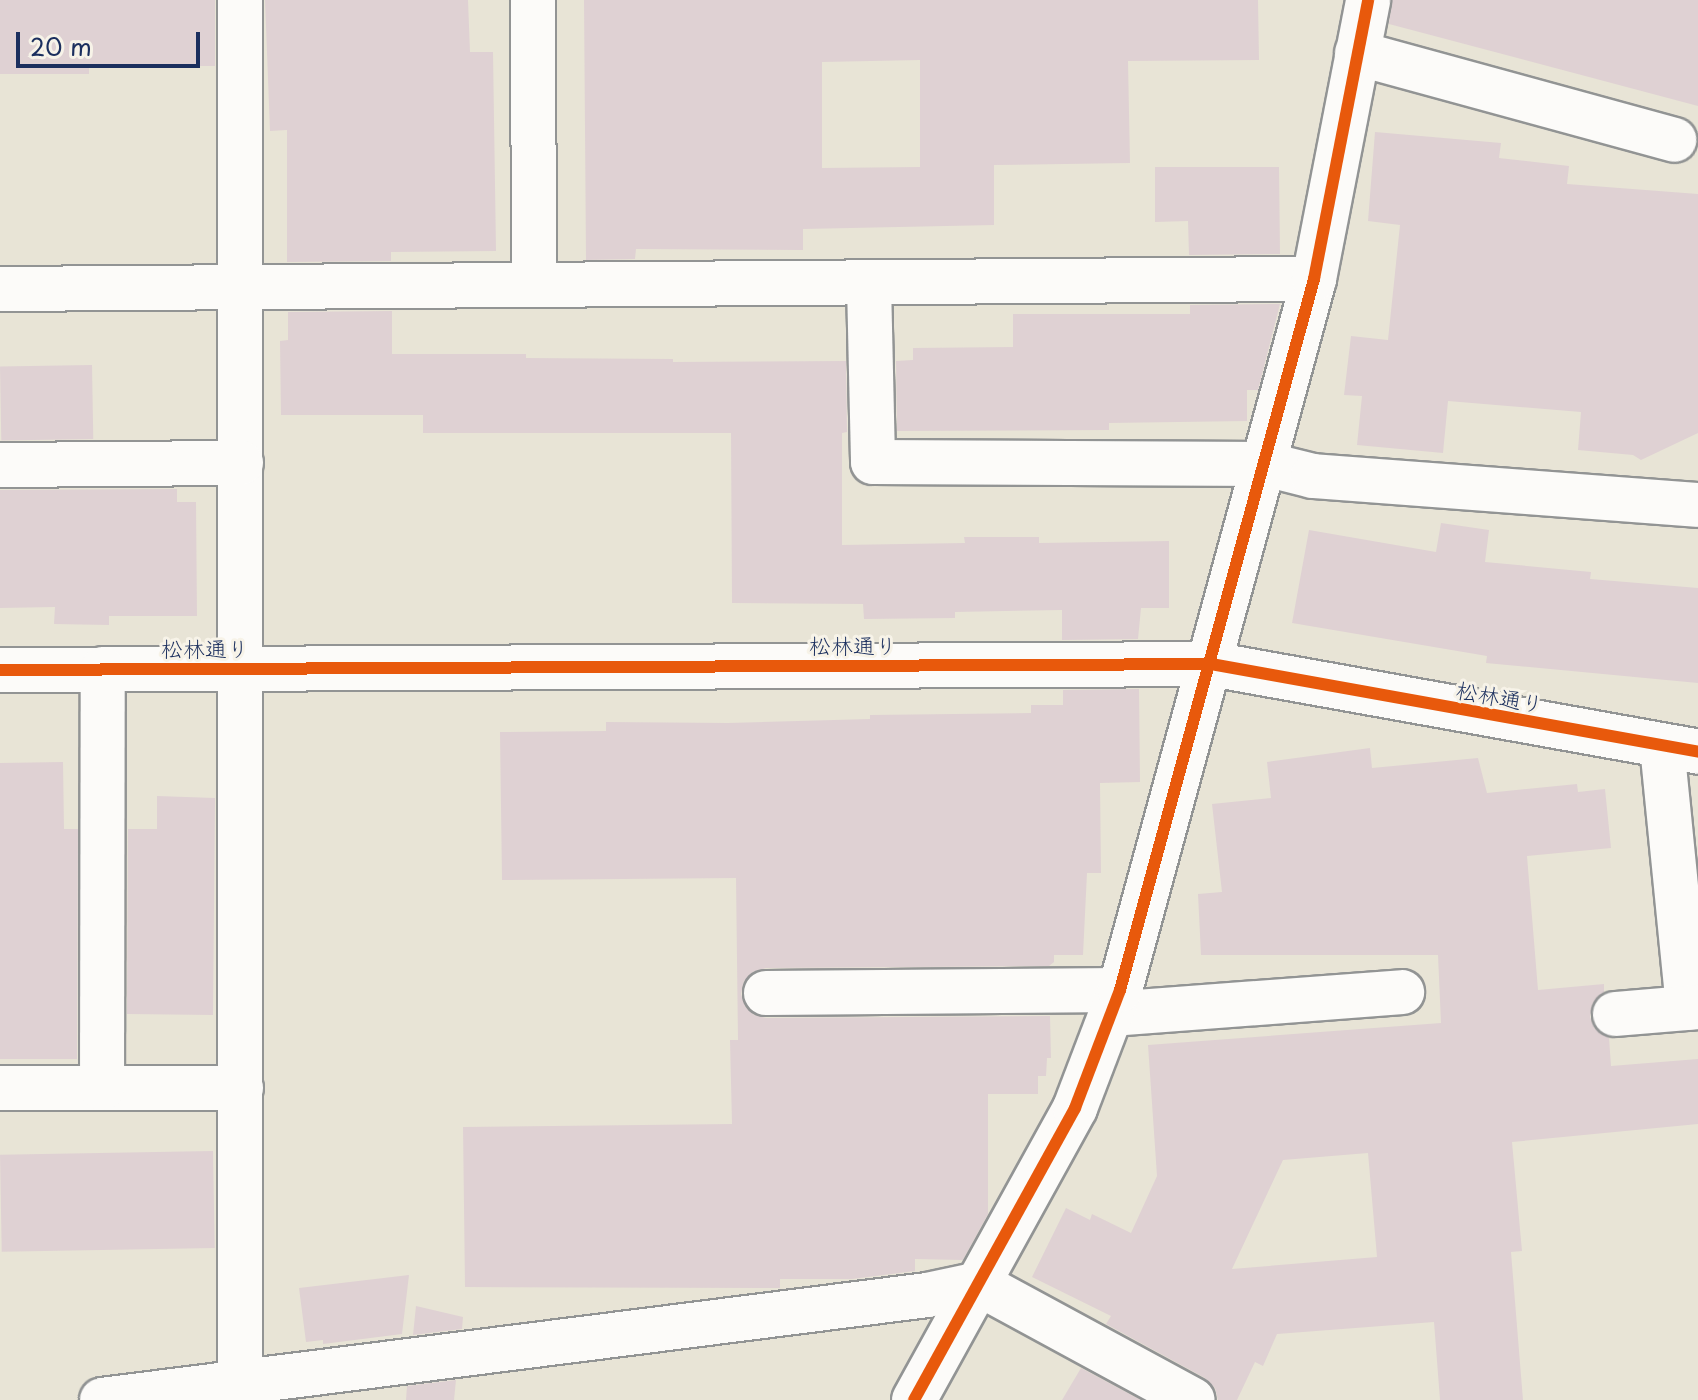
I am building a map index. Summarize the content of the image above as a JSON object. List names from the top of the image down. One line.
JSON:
{"streets":{"street":["松林通り"]},"scale_bar":"20 m"}
